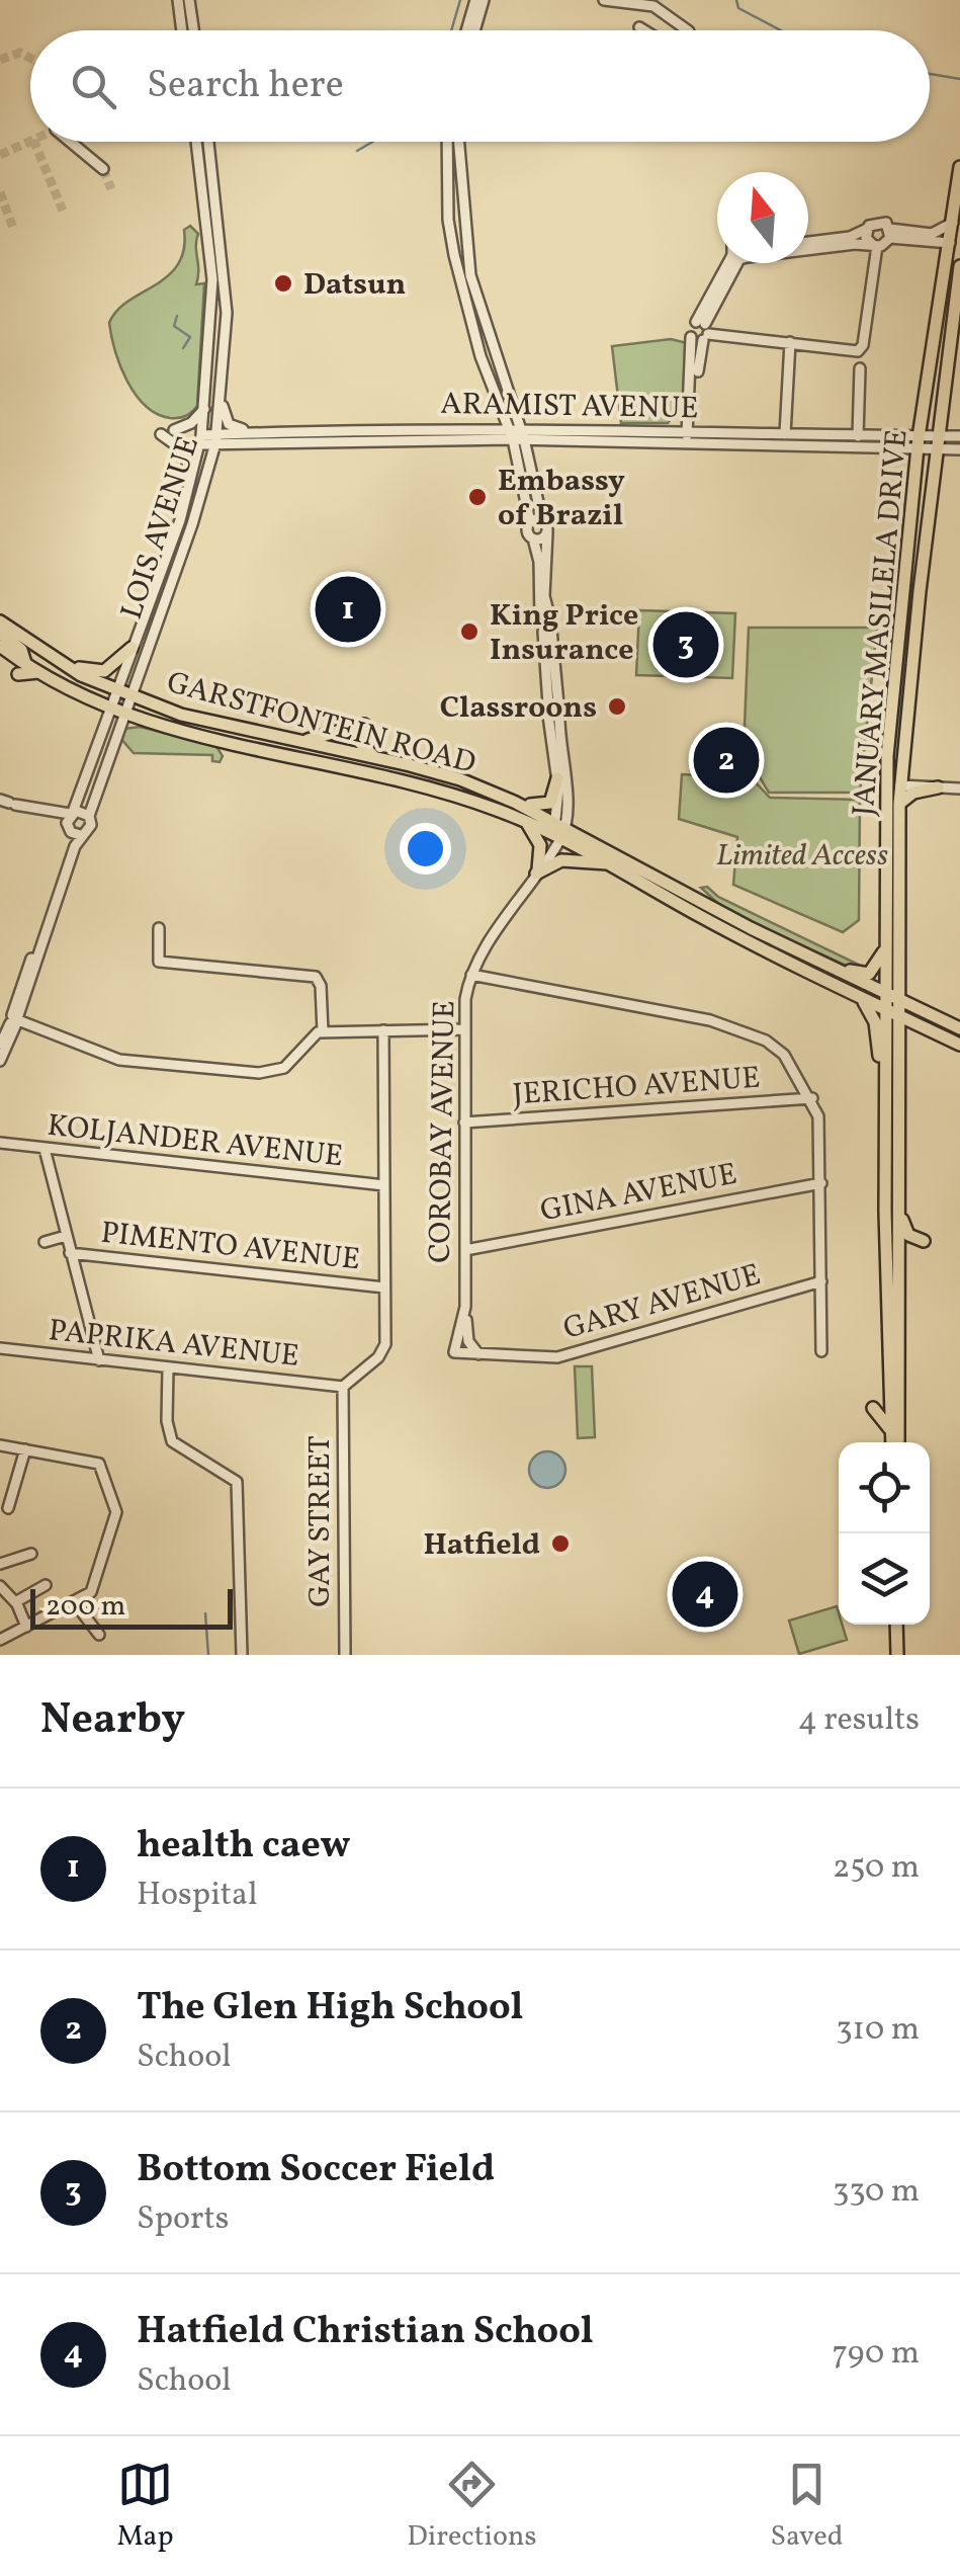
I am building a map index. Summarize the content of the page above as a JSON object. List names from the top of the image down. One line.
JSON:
{"streets":{"main road":["JANUARY MASILELA DRIVE","GARSTFONTEIN ROAD"],"street":["ARAMIST AVENUE","LOIS AVENUE","JERICHO AVENUE","COROBAY AVENUE","KOLJANDER AVENUE","GINA AVENUE","PIMENTO AVENUE","GARY AVENUE","PAPRIKA AVENUE","GAY STREET"]},"crossings":[["ARAMIST AVENUE","LOIS AVENUE"],["ARAMIST AVENUE","JANUARY MASILELA DRIVE"],["LOIS AVENUE","GARSTFONTEIN ROAD"],["JANUARY MASILELA DRIVE","GARSTFONTEIN ROAD"],["GARSTFONTEIN ROAD","COROBAY AVENUE"],["JERICHO AVENUE","COROBAY AVENUE"],["COROBAY AVENUE","GINA AVENUE"],["COROBAY AVENUE","GARY AVENUE"],["PAPRIKA AVENUE","GAY STREET"]],"parks":["Limited Access"],"places":["Datsun","Embassy of Brazil","King Price Insurance","Classroons","Hatfield"],"scale_bar":"200 m","north":"top","page":{"search":"Search here","pins":["1","3","2","4"],"scale":"200 m","heading":["Nearby","4 results"],"list":[{"mark":"1","name":"health caew","note":"Hospital","value":"250 m"},{"mark":"2","name":"The Glen High School","note":"School","value":"310 m"},{"mark":"3","name":"Bottom Soccer Field","note":"Sports","value":"330 m"},{"mark":"4","name":"Hatfield Christian School","note":"School","value":"790 m"}],"nav":["Map","Directions","Saved"]}}
